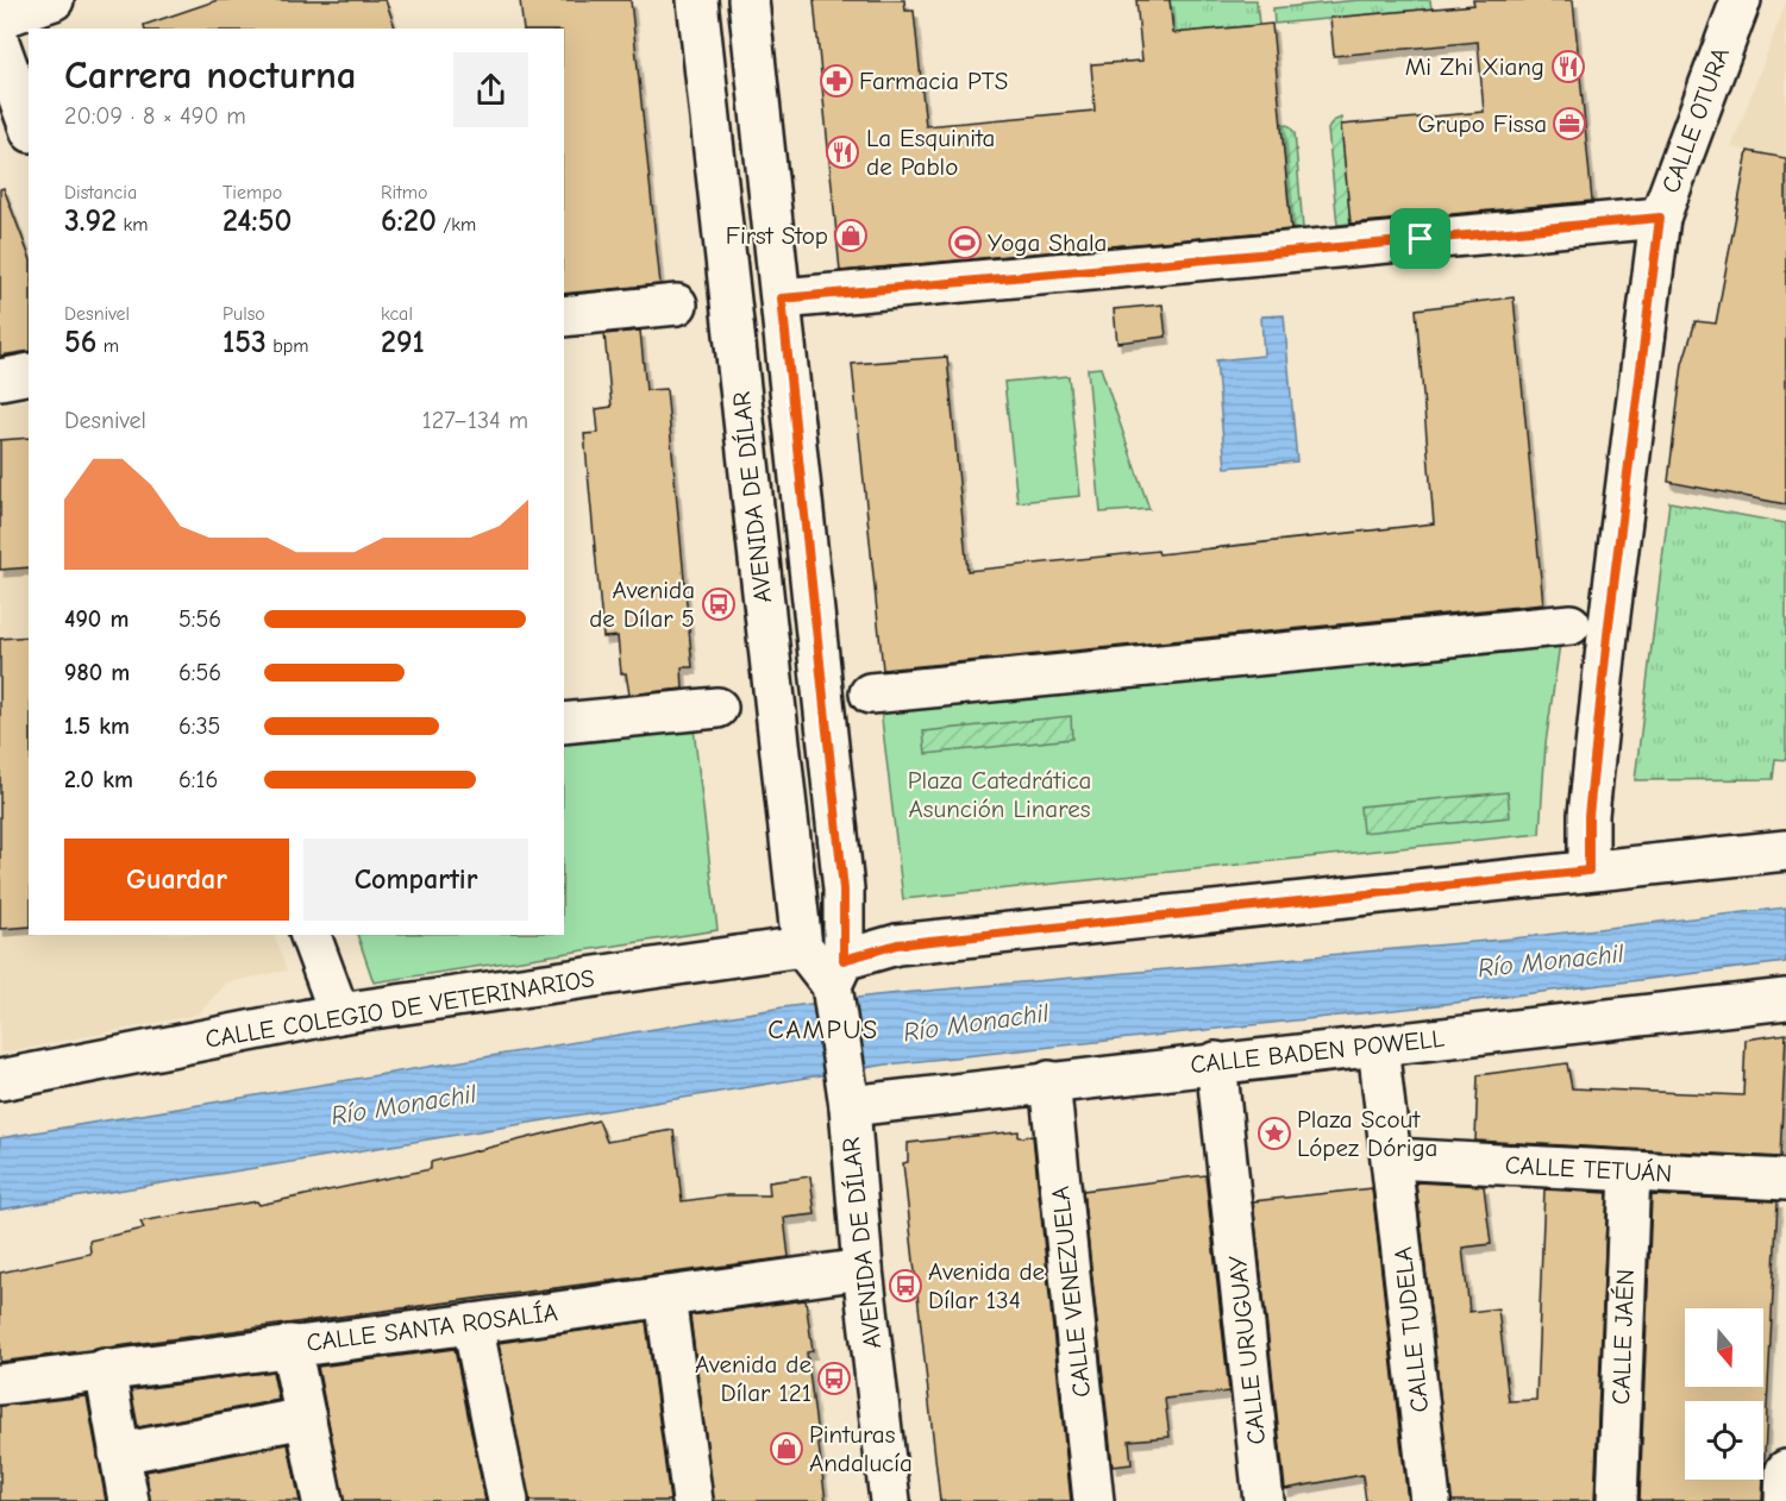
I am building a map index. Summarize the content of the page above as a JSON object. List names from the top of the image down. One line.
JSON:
{"streets":{"street":["CALLE OTURA","AVENIDA DE DÍLAR","CALLE COLEGIO DE VETERINARIOS","CALLE BADEN POWELL","CALLE TETUÁN","CALLE VENEZUELA","CALLE SANTA ROSALÍA","CALLE TUDELA","CALLE JAÉN","CALLE URUGUAY"]},"crossings":[["AVENIDA DE DÍLAR","CALLE COLEGIO DE VETERINARIOS"],["AVENIDA DE DÍLAR","CALLE BADEN POWELL"],["AVENIDA DE DÍLAR","CALLE SANTA ROSALÍA"],["CALLE BADEN POWELL","CALLE VENEZUELA"],["CALLE BADEN POWELL","CALLE URUGUAY"],["CALLE TETUÁN","CALLE TUDELA"],["CALLE TETUÁN","CALLE JAÉN"]],"districts":["CAMPUS"],"water":["Río Monachil"],"parks":["Plaza Catedrática Asunción Linares"],"places":{"restaurant":["Mi Zhi Xiang","La Esquinita de Pablo"],"pharmacy":["Farmacia PTS"],"office":["Grupo Fissa"],"shop":["First Stop","Pinturas Andalucía"],"sports":["Yoga Shala"],"bus stop":["Avenida de Dílar 5","Avenida de Dílar 134","Avenida de Dílar 121"],"place":["Plaza Scout López Dóriga"]},"north":"bottom","page":{"heading":["Carrera nocturna","20:09 · 8 × 490 m"],"stats":[["Distancia","3.92 km"],["Tiempo","24:50"],["Ritmo","6:20 /km"],["Desnivel","56 m"],["Pulso","153 bpm"],["kcal","291"]],"chart":["Desnivel","127–134 m"],"list":[{"name":"490 m","note":"5:56"},{"name":"980 m","note":"6:56"},{"name":"1.5 km","note":"6:35"},{"name":"2.0 km","note":"6:16"}],"buttons":["Guardar","Compartir"]}}
